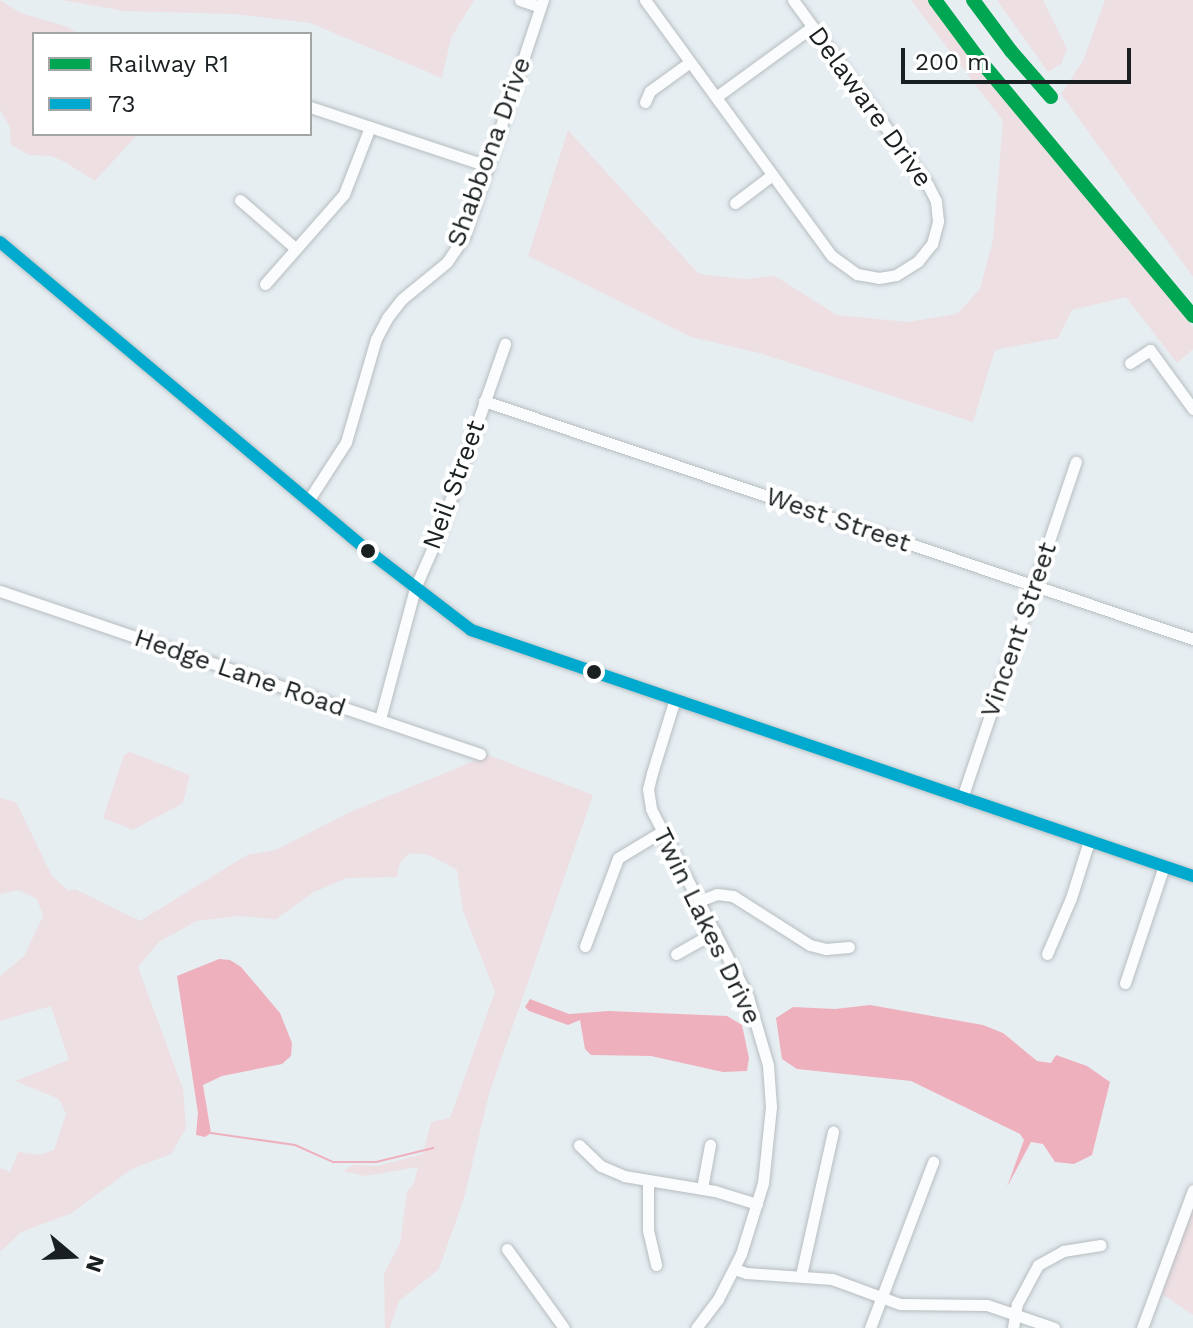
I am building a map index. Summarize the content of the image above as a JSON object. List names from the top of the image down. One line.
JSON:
{"streets":{"street":["Delaware Drive","Shabbona Drive","Neil Street","West Street","Vincent Street","Hedge Lane Road","Twin Lakes Drive"]},"crossings":[["Neil Street","West Street"],["Neil Street","Hedge Lane Road"],["West Street","Vincent Street"]],"lines":["rail line R1","transit line 73"],"legend":["Railway R1","73"],"scale_bar":"200 m","north":"right"}
